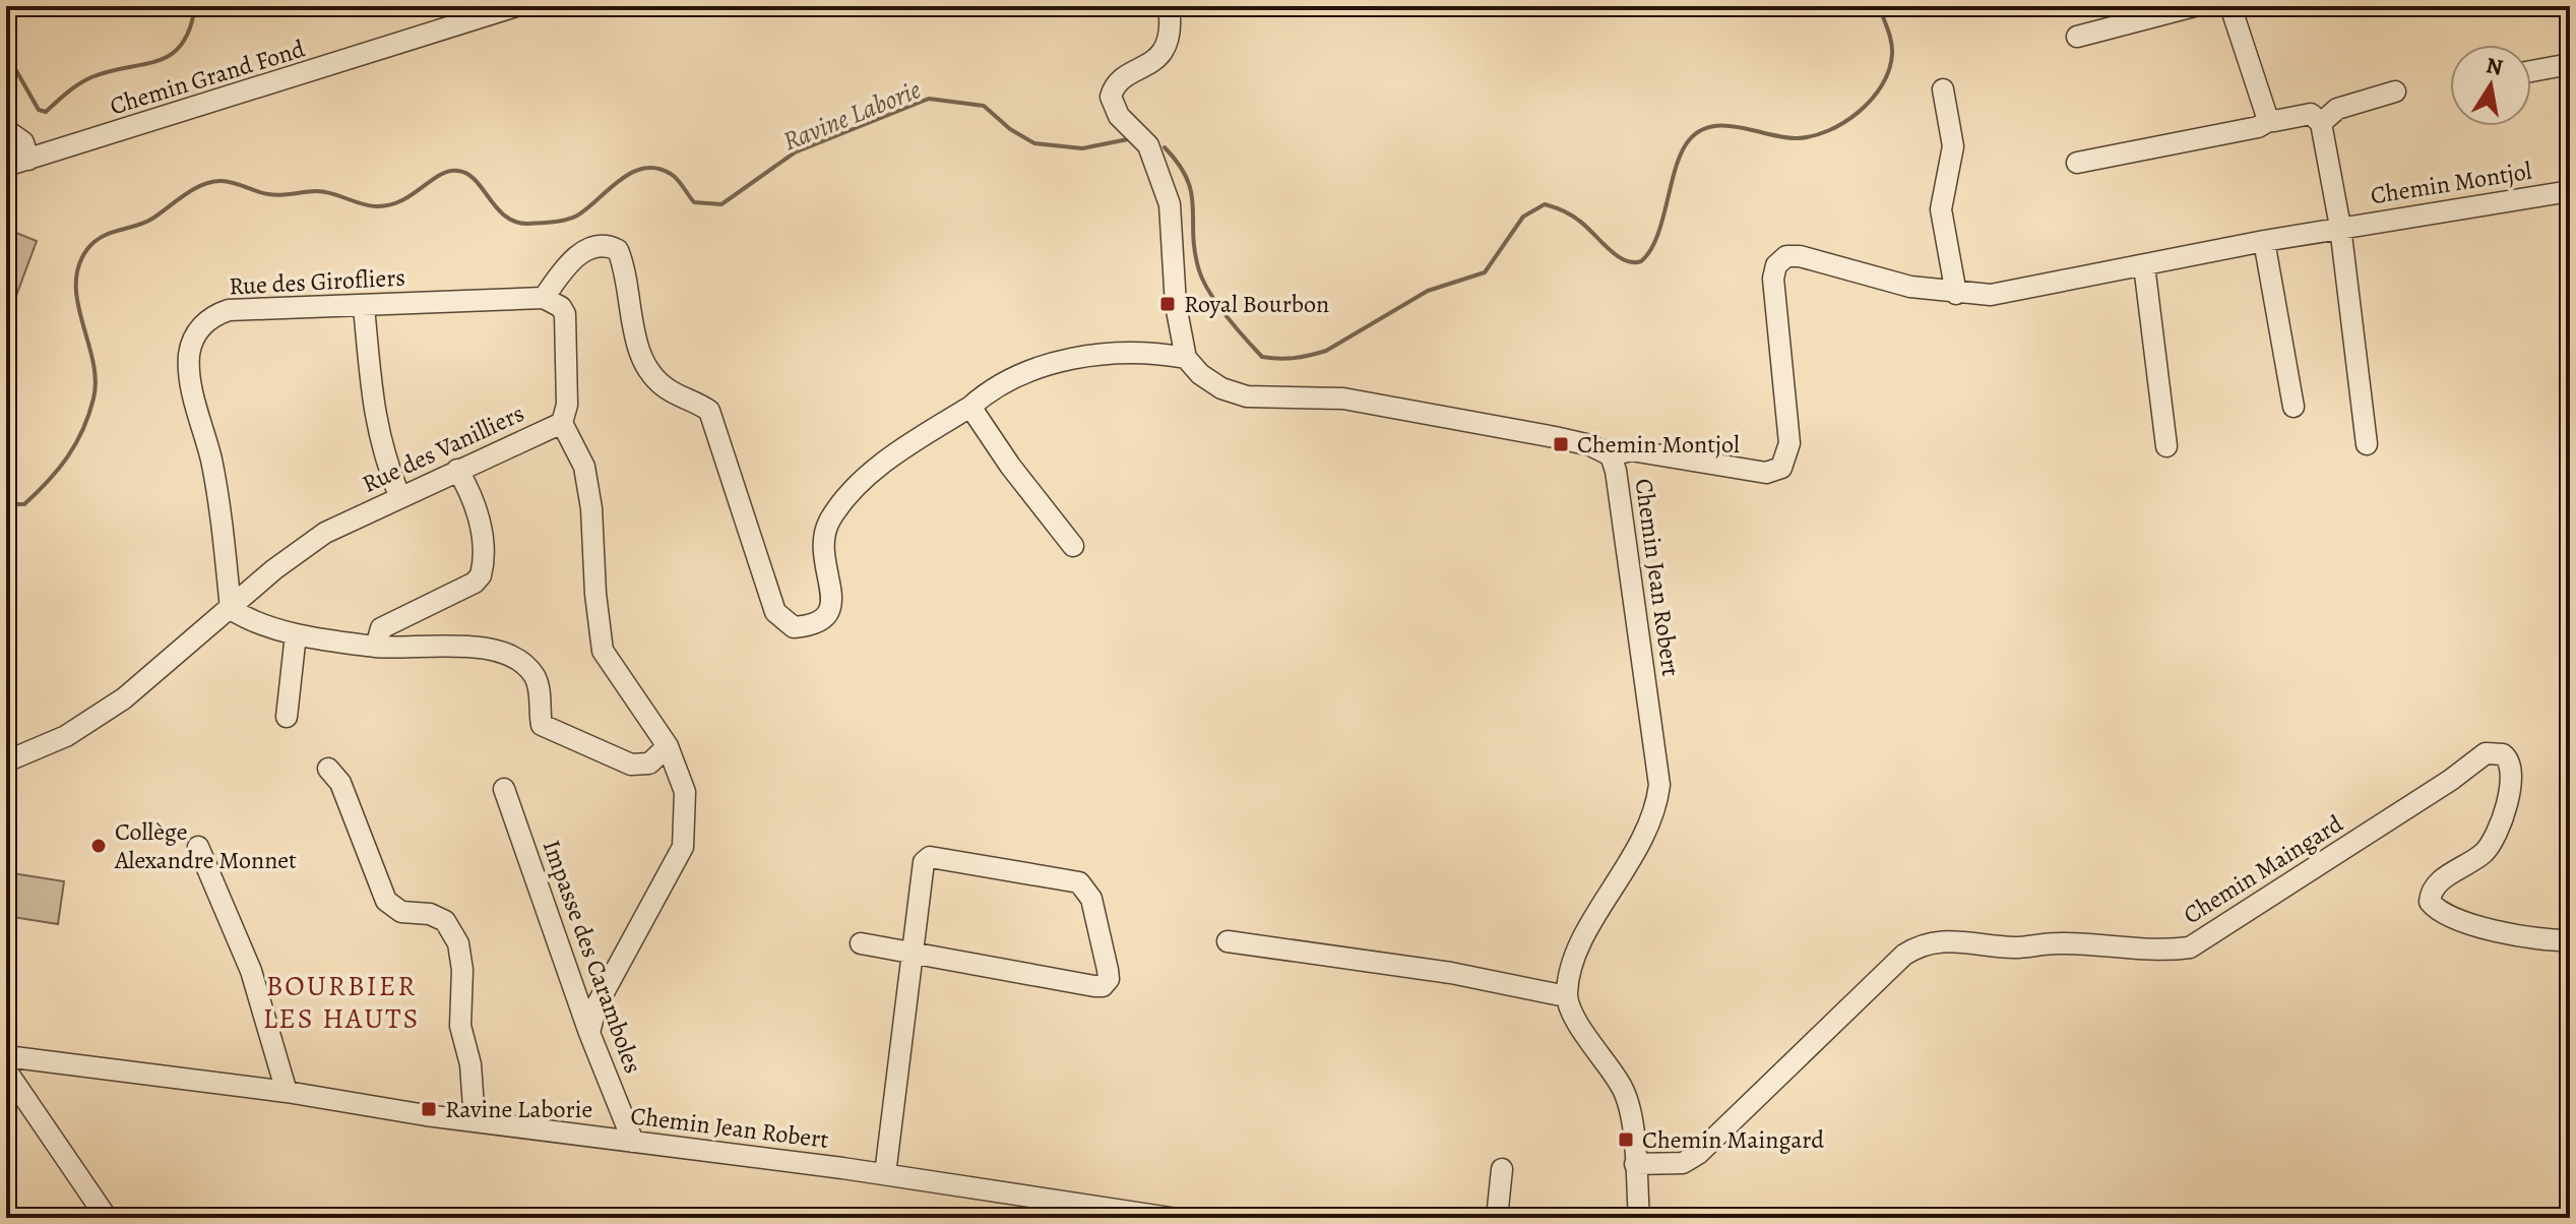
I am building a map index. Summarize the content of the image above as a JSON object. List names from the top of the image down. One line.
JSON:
{"streets":{"street":["Chemin Grand Fond","Chemin Montjol","Rue des Girofliers","Rue des Vanilliers","Chemin Jean Robert","Chemin Maingard","Impasse des Caramboles"]},"crossings":[["Chemin Montjol","Chemin Jean Robert"],["Rue des Girofliers","Rue des Vanilliers"],["Rue des Vanilliers","Impasse des Caramboles"],["Chemin Jean Robert","Impasse des Caramboles"]],"districts":["BOURBIER LES HAUTS"],"water":["Ravine Laborie"],"places":{"transit":["Royal Bourbon","Chemin Montjol","Ravine Laborie","Chemin Maingard"],"other":["Collège Alexandre Monnet"]},"north":"top"}
